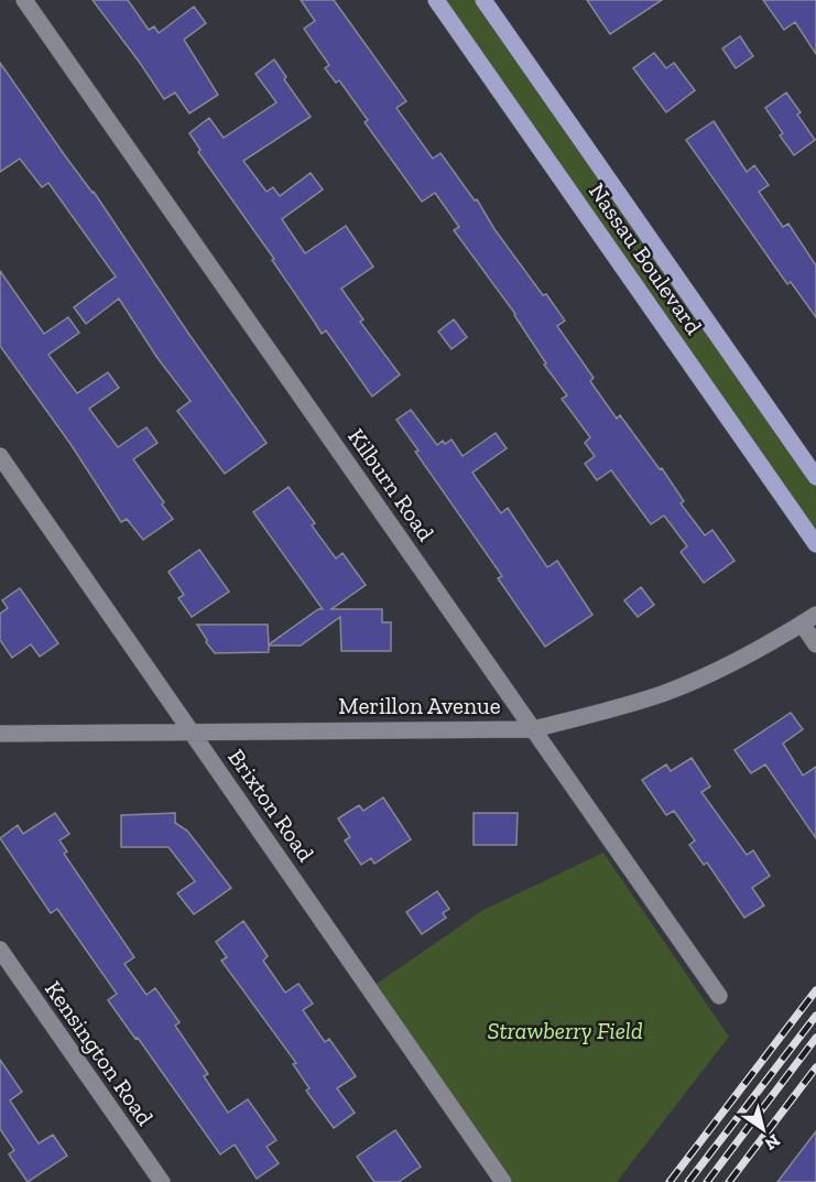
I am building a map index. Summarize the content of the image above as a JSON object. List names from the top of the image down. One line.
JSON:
{"streets":{"main road":["Nassau Boulevard"],"street":["Kilburn Road","Merillon Avenue","Brixton Road","Kensington Road"]},"crossings":[["Kilburn Road","Merillon Avenue"],["Merillon Avenue","Brixton Road"]],"parks":["Strawberry Field"],"north":"bottom right"}
